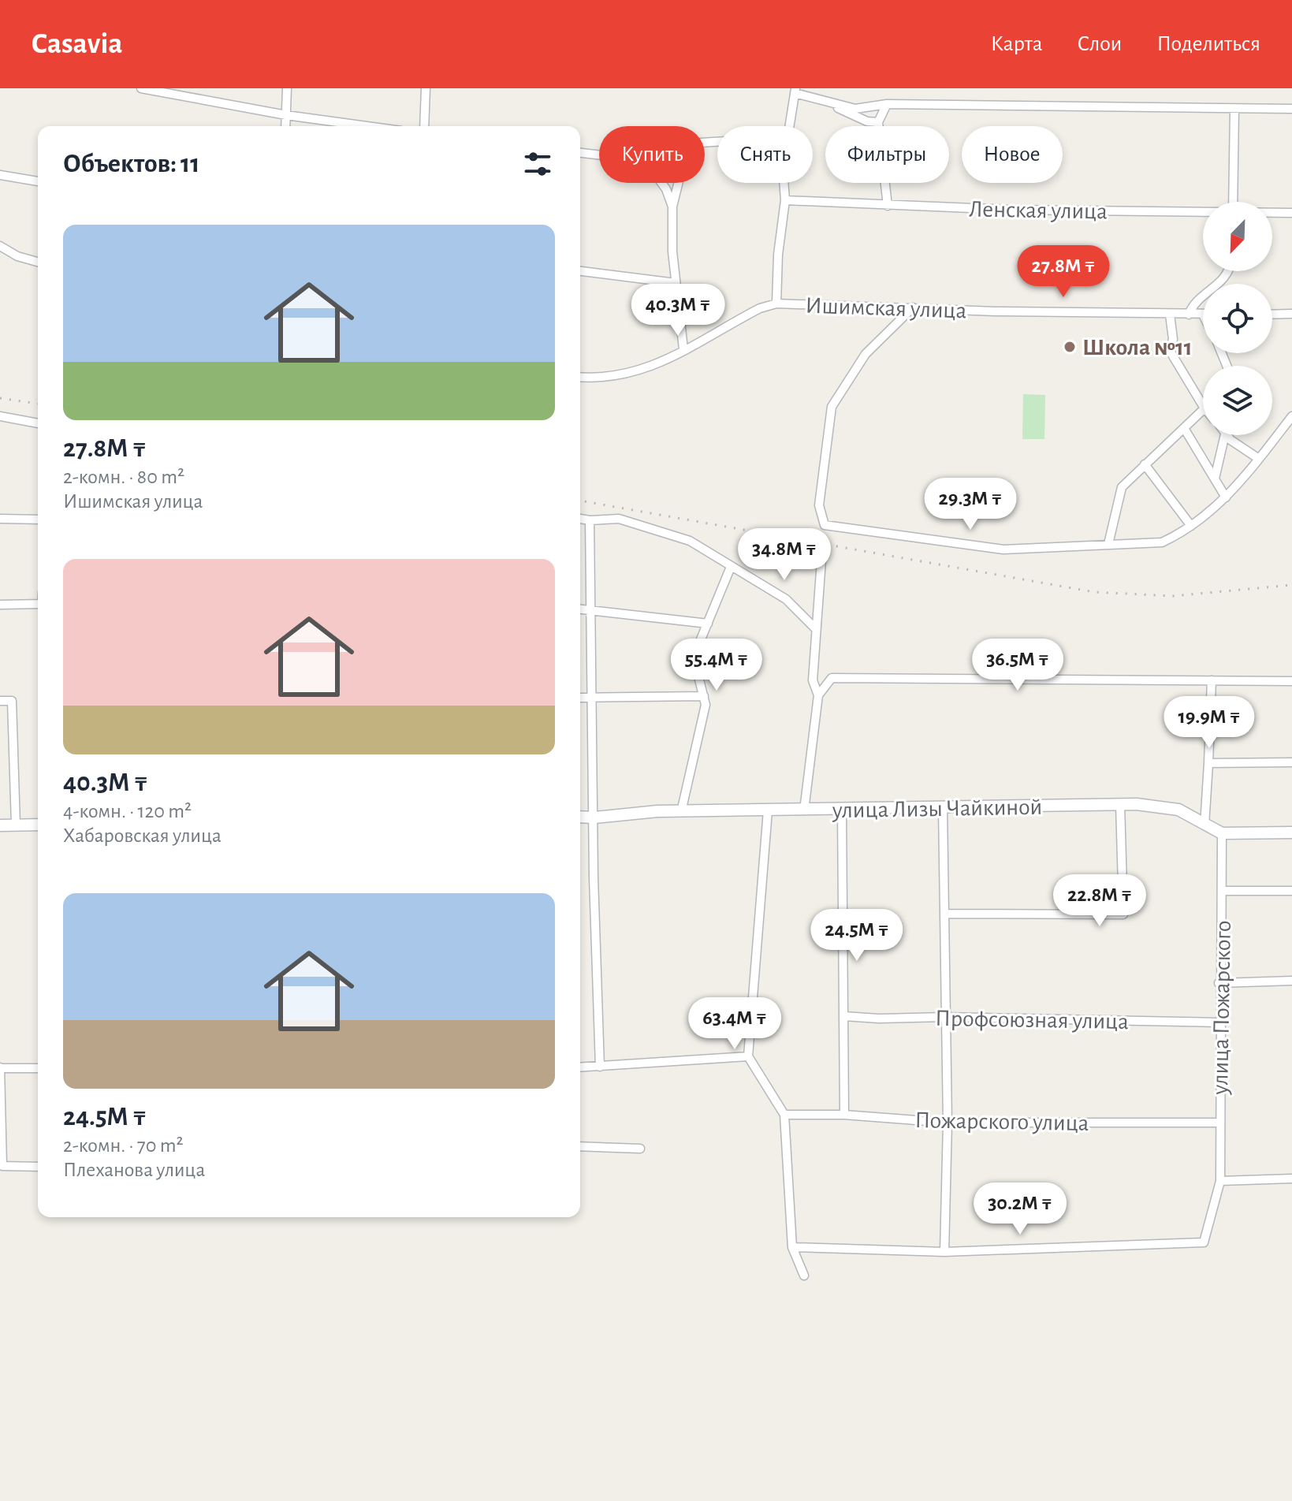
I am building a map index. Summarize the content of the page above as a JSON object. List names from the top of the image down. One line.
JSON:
{"streets":{"street":["Ленская улица","Ишимская улица","улица Лизы Чайкиной","улица Пожарского","Профсоюзная улица","Пожарского улица"]},"crossings":[["улица Лизы Чайкиной","улица Пожарского"],["улица Пожарского","Профсоюзная улица"],["улица Пожарского","Пожарского улица"]],"places":["Школа №11"],"north":"bottom left","page":{"header":"Casavia","nav":["Карта","Слои","Поделиться"],"chip":["Купить","Снять","Фильтры","Новое"],"heading":"Объектов: 11","list":[{"name":"27.8M ₸","note":"2-комн. · 80 m² · Ишимская улица"},{"name":"40.3M ₸","note":"4-комн. · 120 m² · Хабаровская улица"},{"name":"24.5M ₸","note":"2-комн. · 70 m² · Плеханова улица"}],"price":["27.8M ₸","40.3M ₸","29.3M ₸","34.8M ₸","55.4M ₸","36.5M ₸","19.9M ₸","22.8M ₸","24.5M ₸","63.4M ₸","30.2M ₸"]}}
